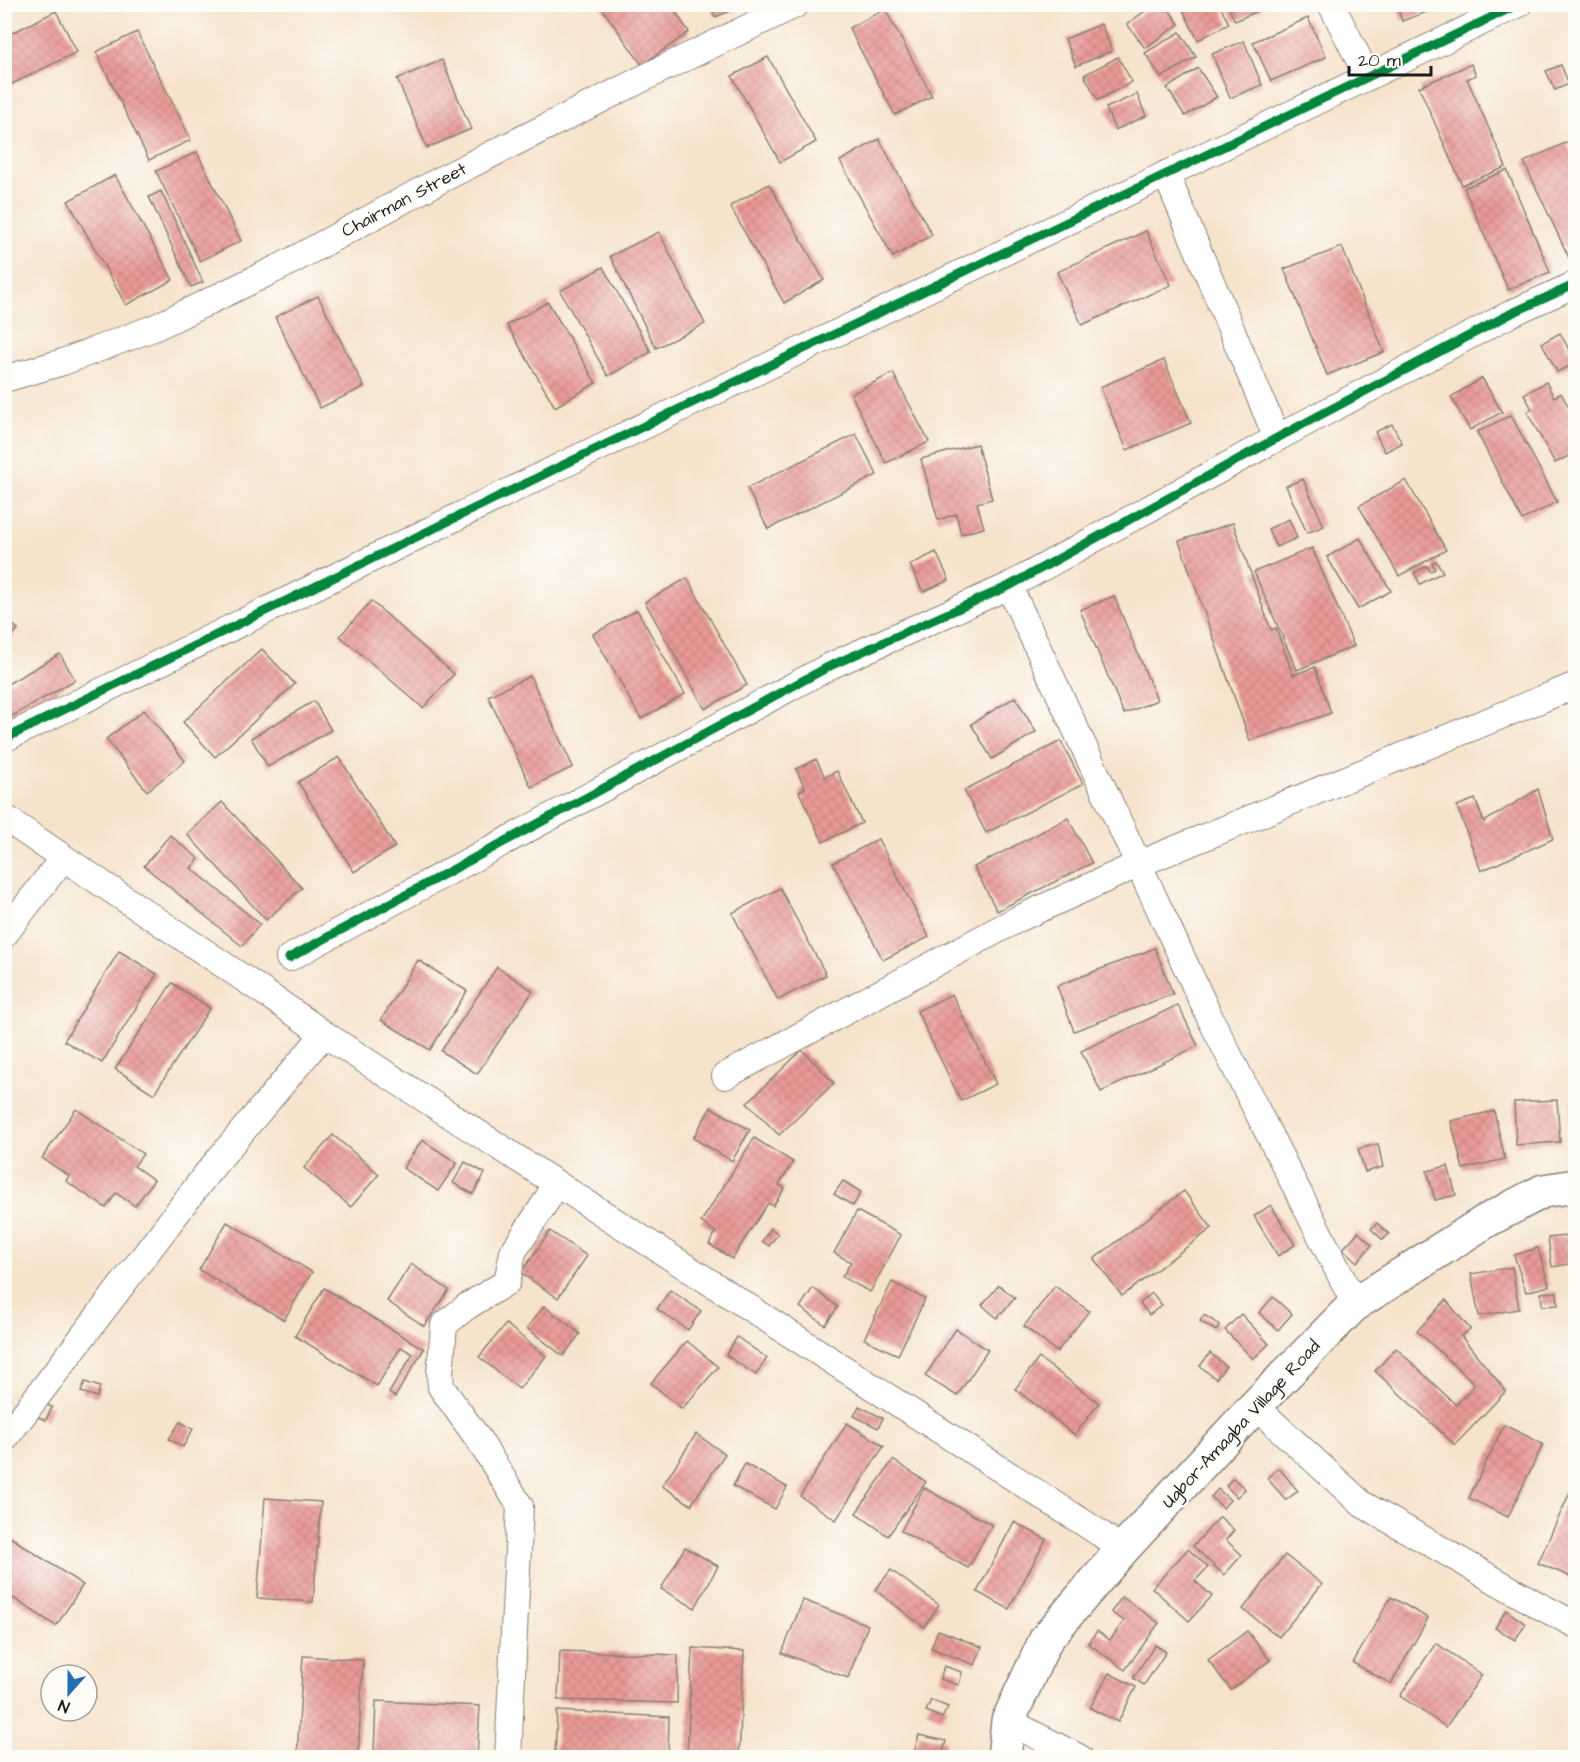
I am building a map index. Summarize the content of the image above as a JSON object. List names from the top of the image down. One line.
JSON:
{"streets":{"street":["Chairman Street","Ugbor-Amagba Village Road"]},"scale_bar":"20 m","north":"bottom"}
